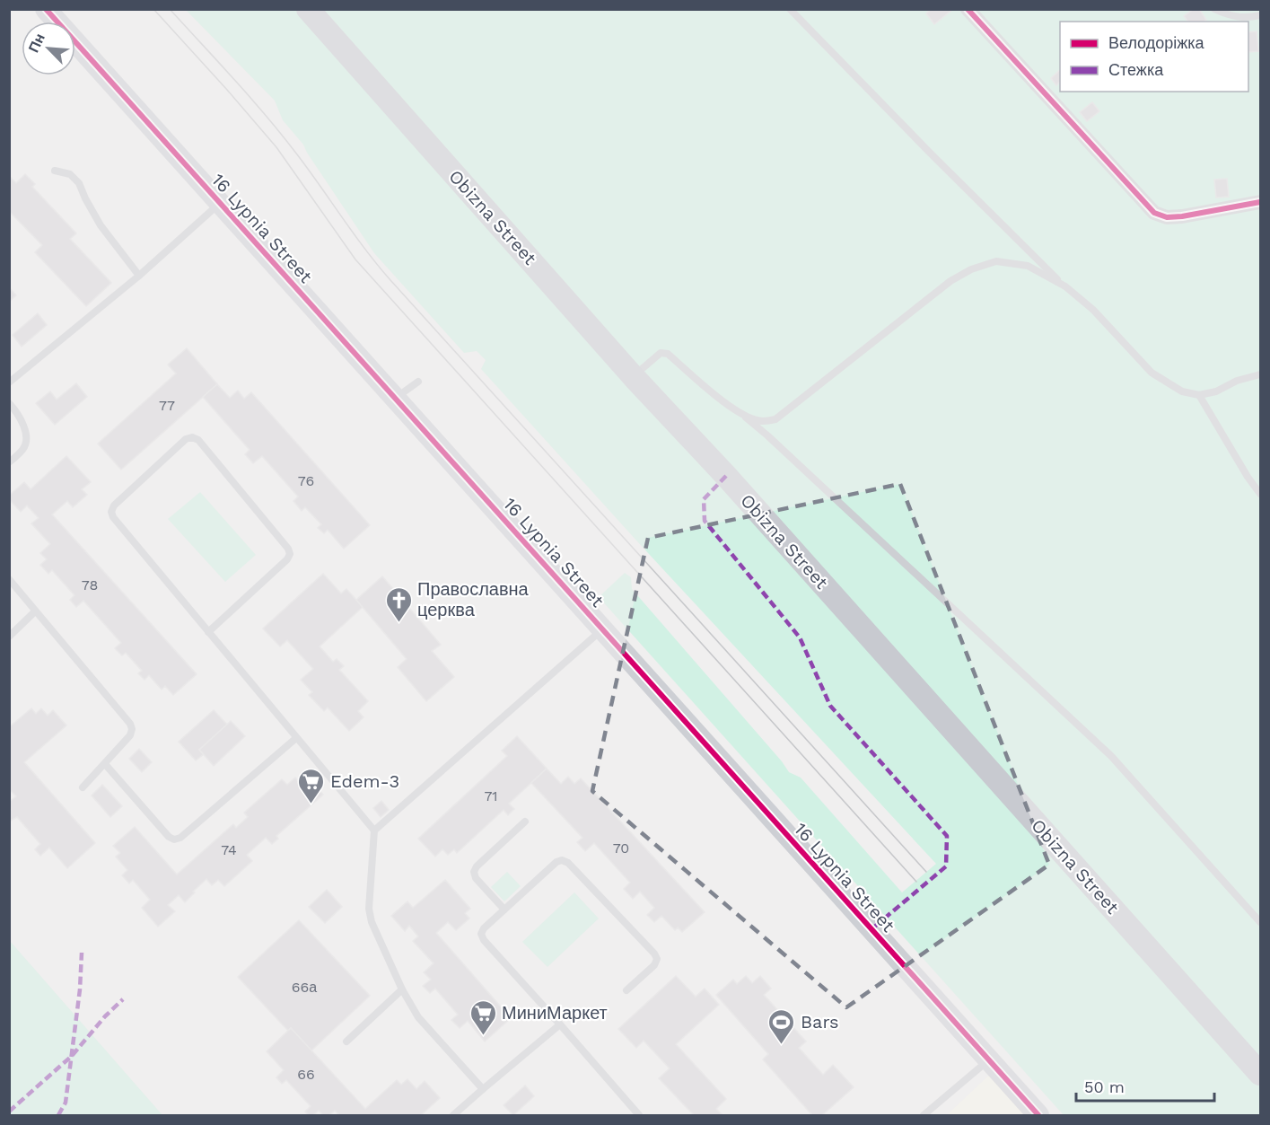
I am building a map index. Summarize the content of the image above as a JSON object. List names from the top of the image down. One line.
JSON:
{"streets":{"main road":["Obizna Street"],"street":["16 Lypnia Street"]},"places":{"church":["Православна церква"],"supermarket":["Edem-3","МиниМаркет"],"sports":["Bars"]},"house_numbers":["77","76","78","71","70","74","66а","66"],"legend":["Велодоріжка","Стежка"],"scale_bar":"50 m","north":"top left"}
